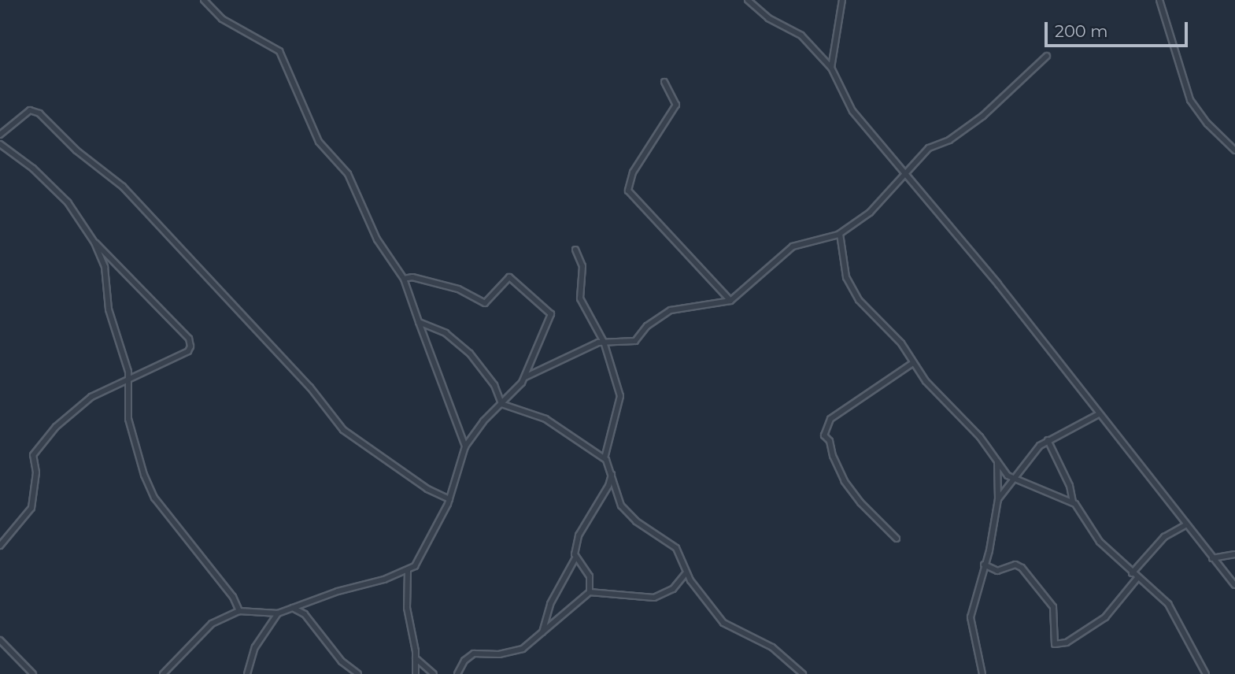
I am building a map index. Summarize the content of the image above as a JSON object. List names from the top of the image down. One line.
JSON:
{"scale_bar":"200 m"}
